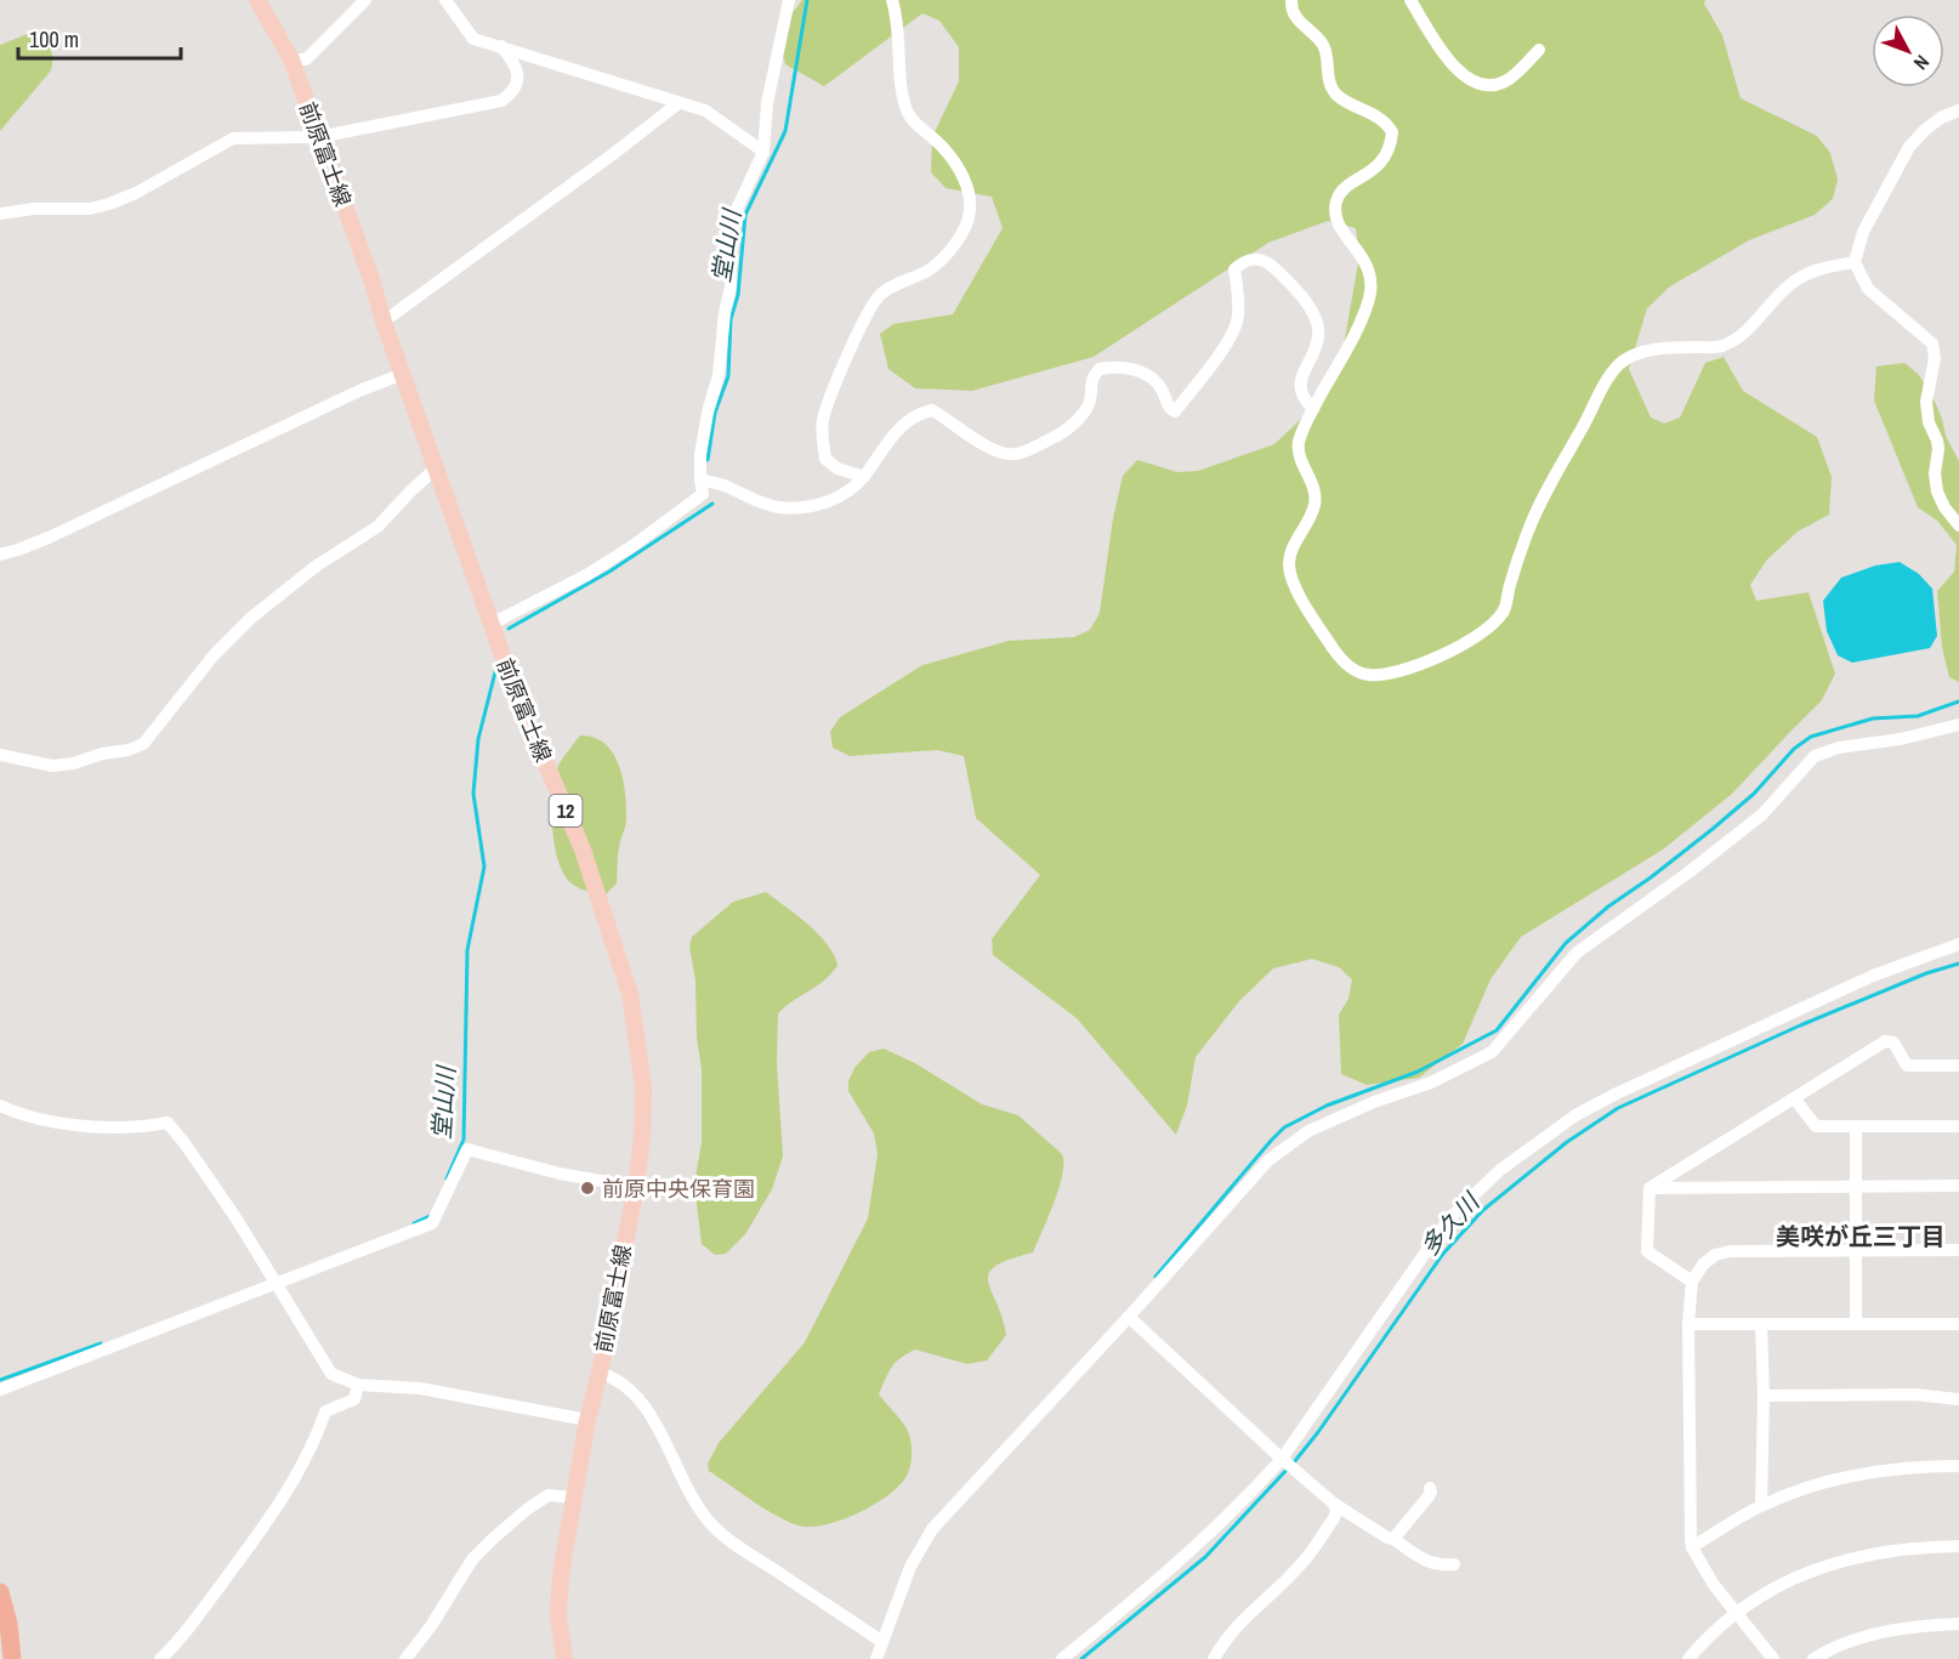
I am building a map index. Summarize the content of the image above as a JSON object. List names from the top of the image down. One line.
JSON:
{"streets":{"main road":["前原富士線","12"]},"districts":["美咲が丘三丁目"],"water":["堂山川","多久川"],"places":["前原中央保育園"],"scale_bar":"100 m","north":"bottom right"}
